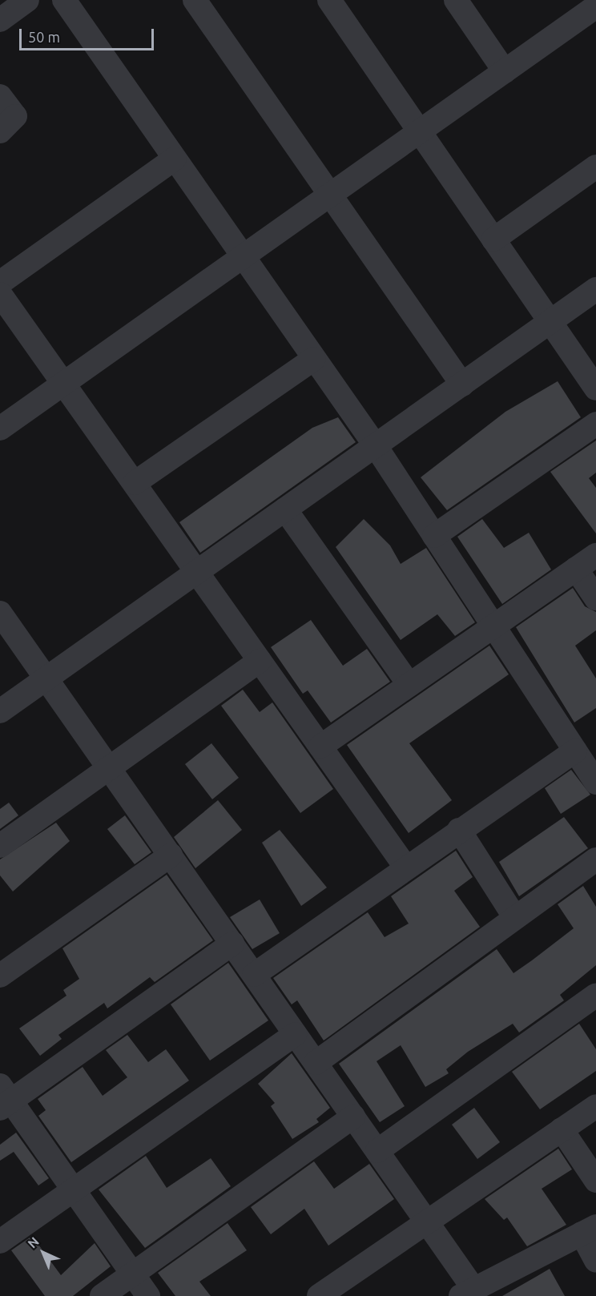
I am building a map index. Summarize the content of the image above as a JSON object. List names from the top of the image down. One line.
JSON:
{"scale_bar":"50 m","north":"top left"}
